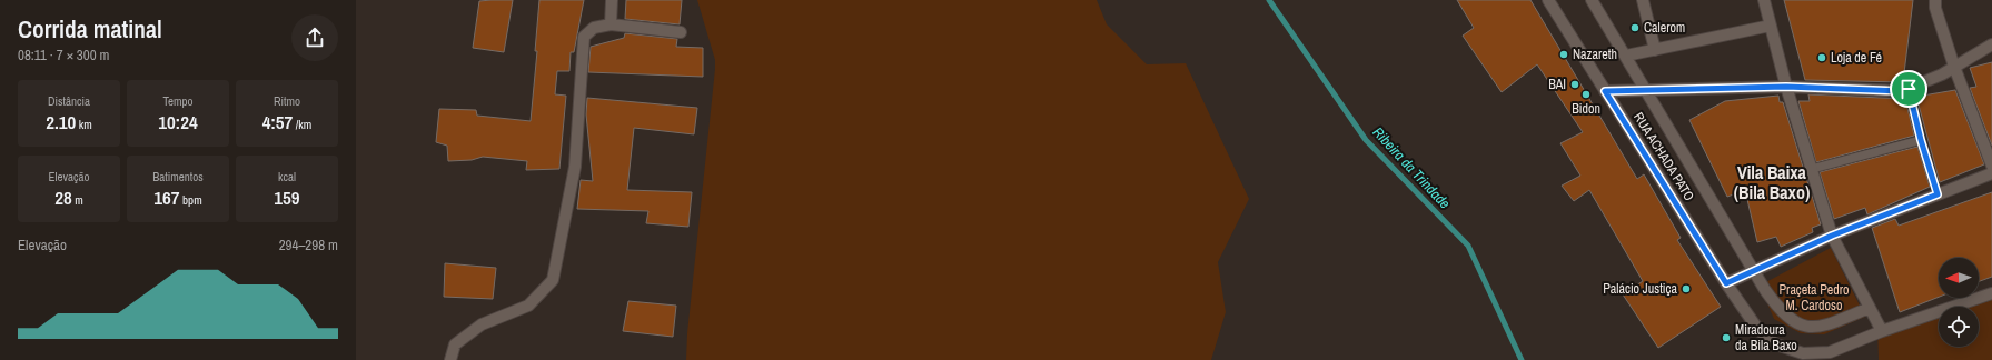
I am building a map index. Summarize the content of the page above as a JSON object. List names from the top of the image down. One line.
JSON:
{"streets":{"street":["RUA ACHADA PATO"]},"districts":["Vila Baixa (Bila Baxo)"],"water":["Ribeira da Trindade"],"parks":["Praçeta Pedro M. Cardoso"],"places":["Calerom","Nazareth","Loja de Fé","BAI","Bidon","Palácio Justiça","Miradoura da Bila Baxo"],"north":"left","page":{"heading":["Corrida matinal","08:11 · 7 × 300 m"],"stats":[["Distância","2.10 km"],["Tempo","10:24"],["Ritmo","4:57 /km"],["Elevação","28 m"],["Batimentos","167 bpm"],["kcal","159"]],"chart":["Elevação","294–298 m"]}}
